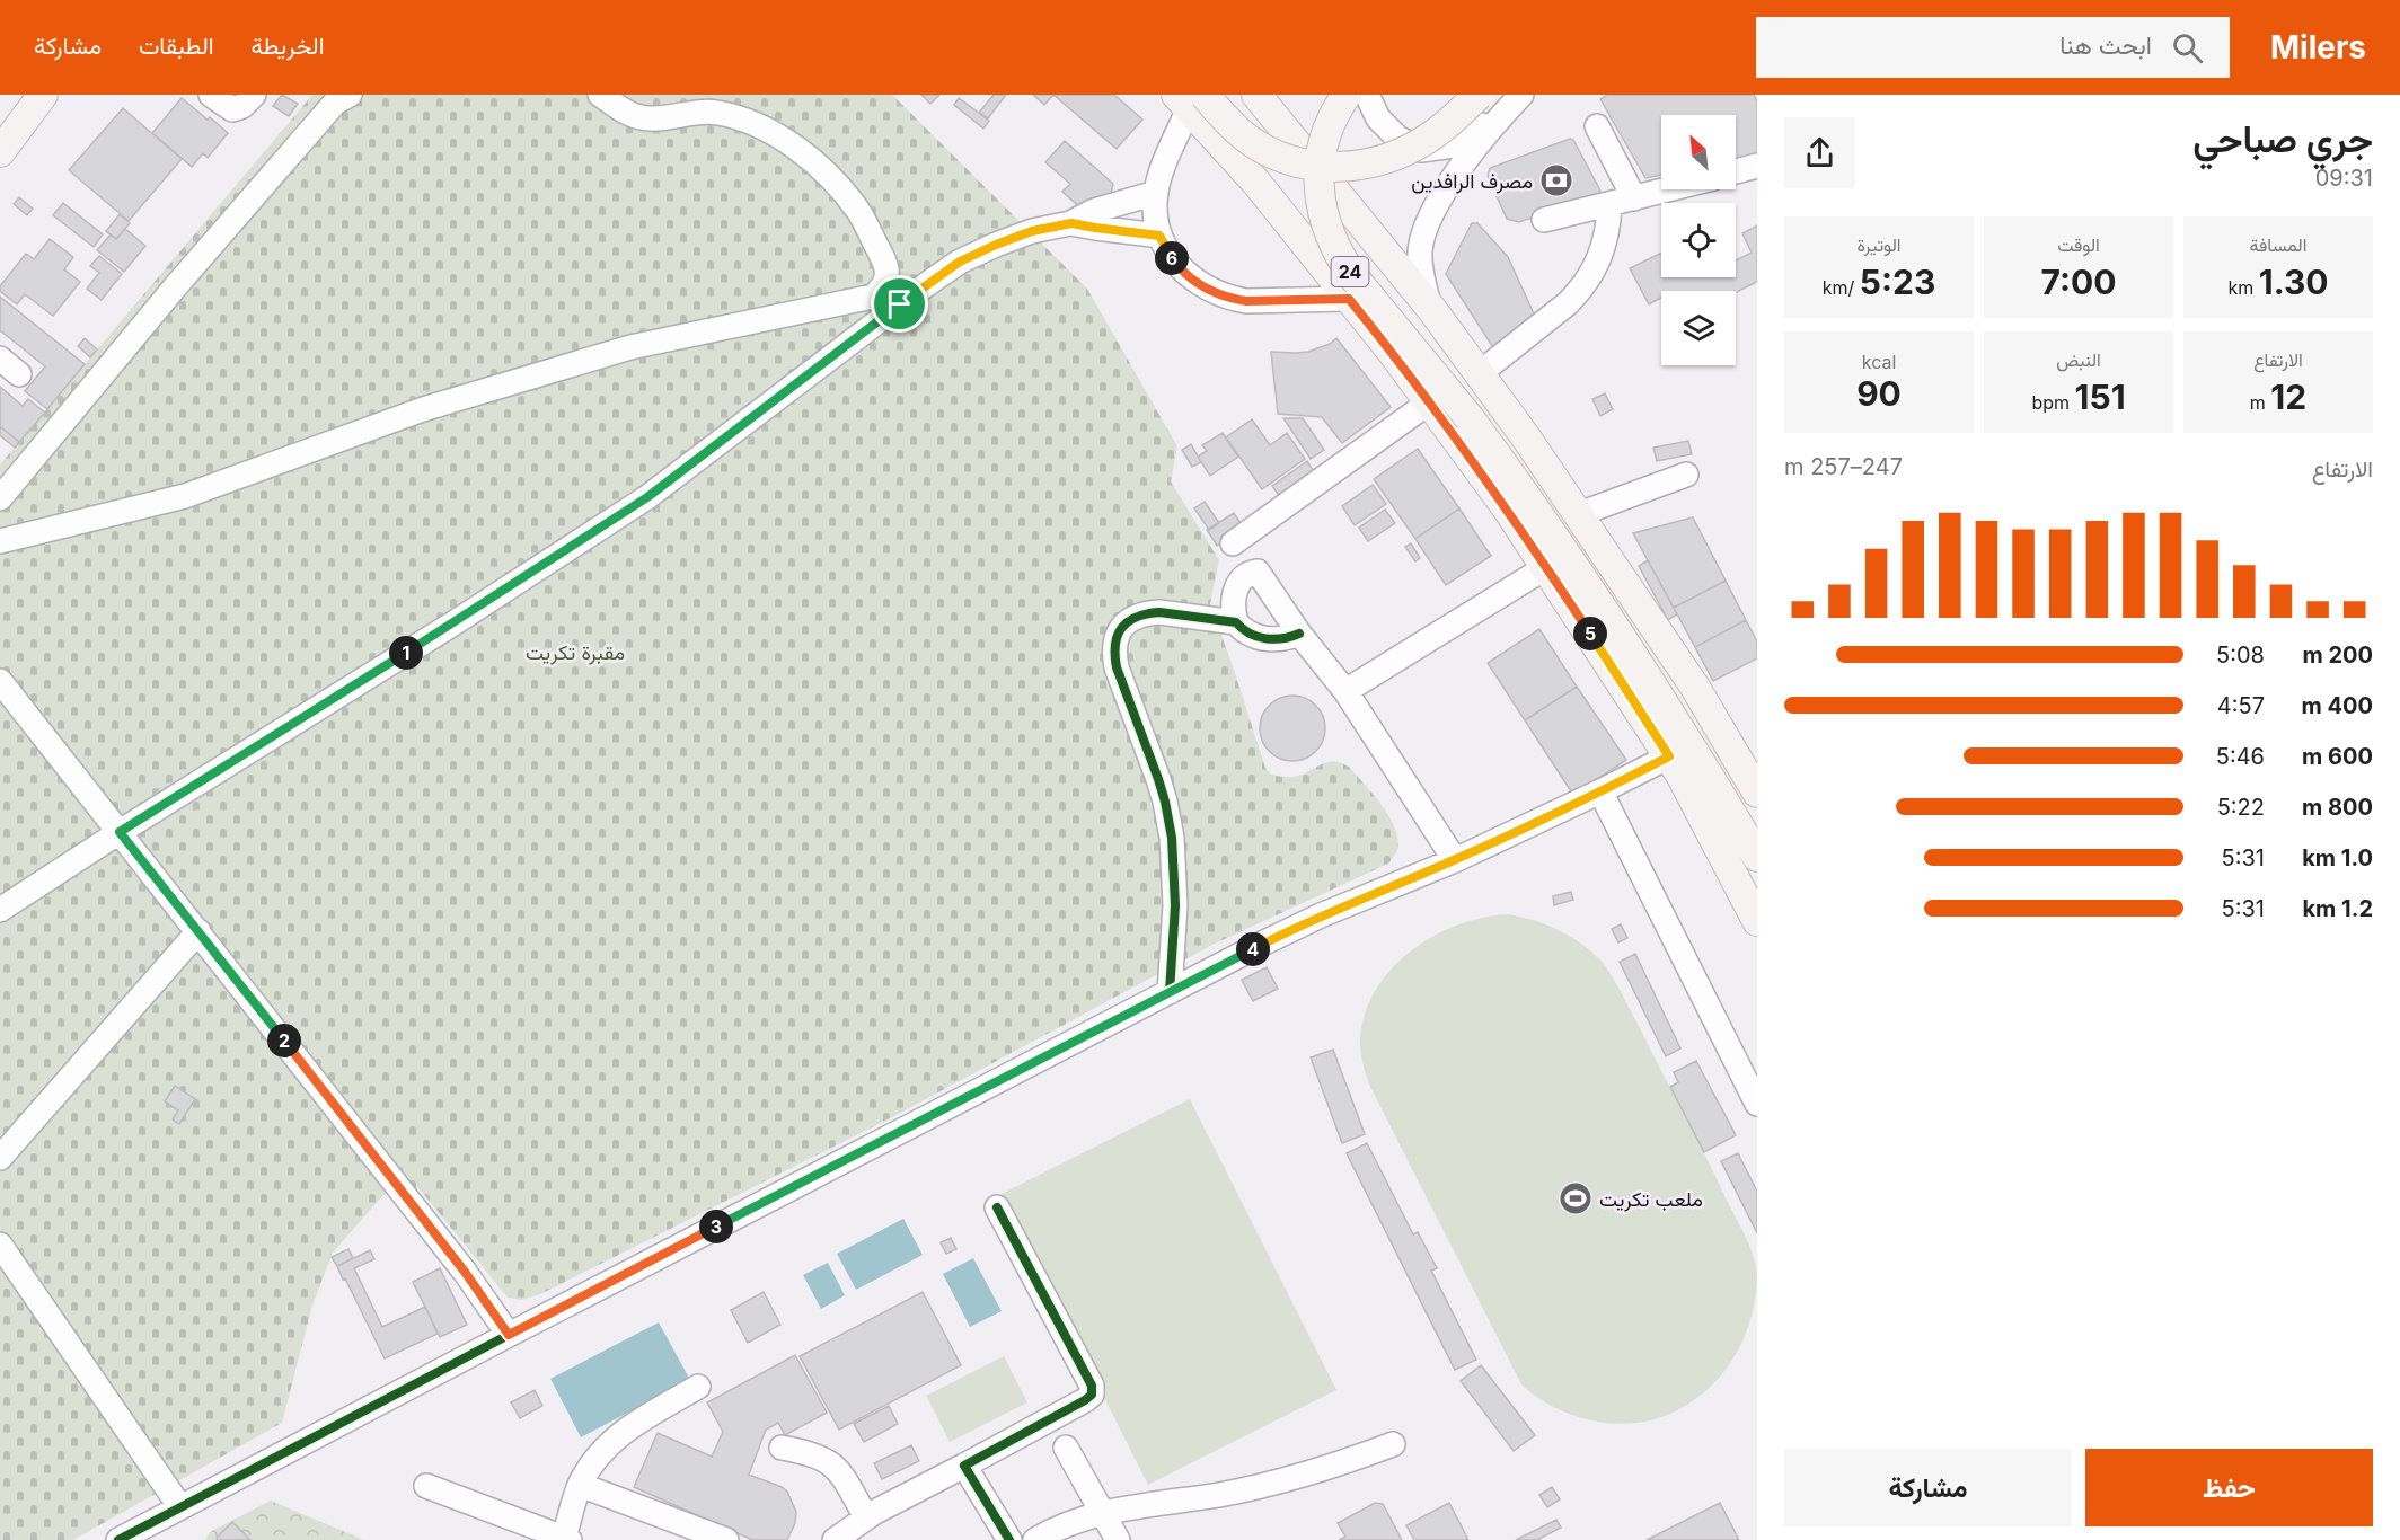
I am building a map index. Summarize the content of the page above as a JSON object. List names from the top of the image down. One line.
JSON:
{"streets":{"main road":["24"]},"parks":["مقبرة تكريت"],"places":{"bank":["مصرف الرافدين"],"sports":["ملعب تكريت"]},"north":"top left","page":{"header":"Milers","search":"ابحث هنا","nav":["الخريطة","الطبقات","مشاركة"],"heading":["جري صباحي","09:31"],"stats":[["المسافة","1.30 km"],["الوقت","7:00"],["الوتيرة","5:23 /km"],["الارتفاع","12 m"],["النبض","151 bpm"],["kcal","90"]],"pins":["6","5","1","4","2","3"],"chart":["الارتفاع","247–257 m"],"list":[{"name":"200 m","note":"5:08"},{"name":"400 m","note":"4:57"},{"name":"600 m","note":"5:46"},{"name":"800 m","note":"5:22"},{"name":"1.0 km","note":"5:31"},{"name":"1.2 km","note":"5:31"}],"buttons":["حفظ","مشاركة"]}}
